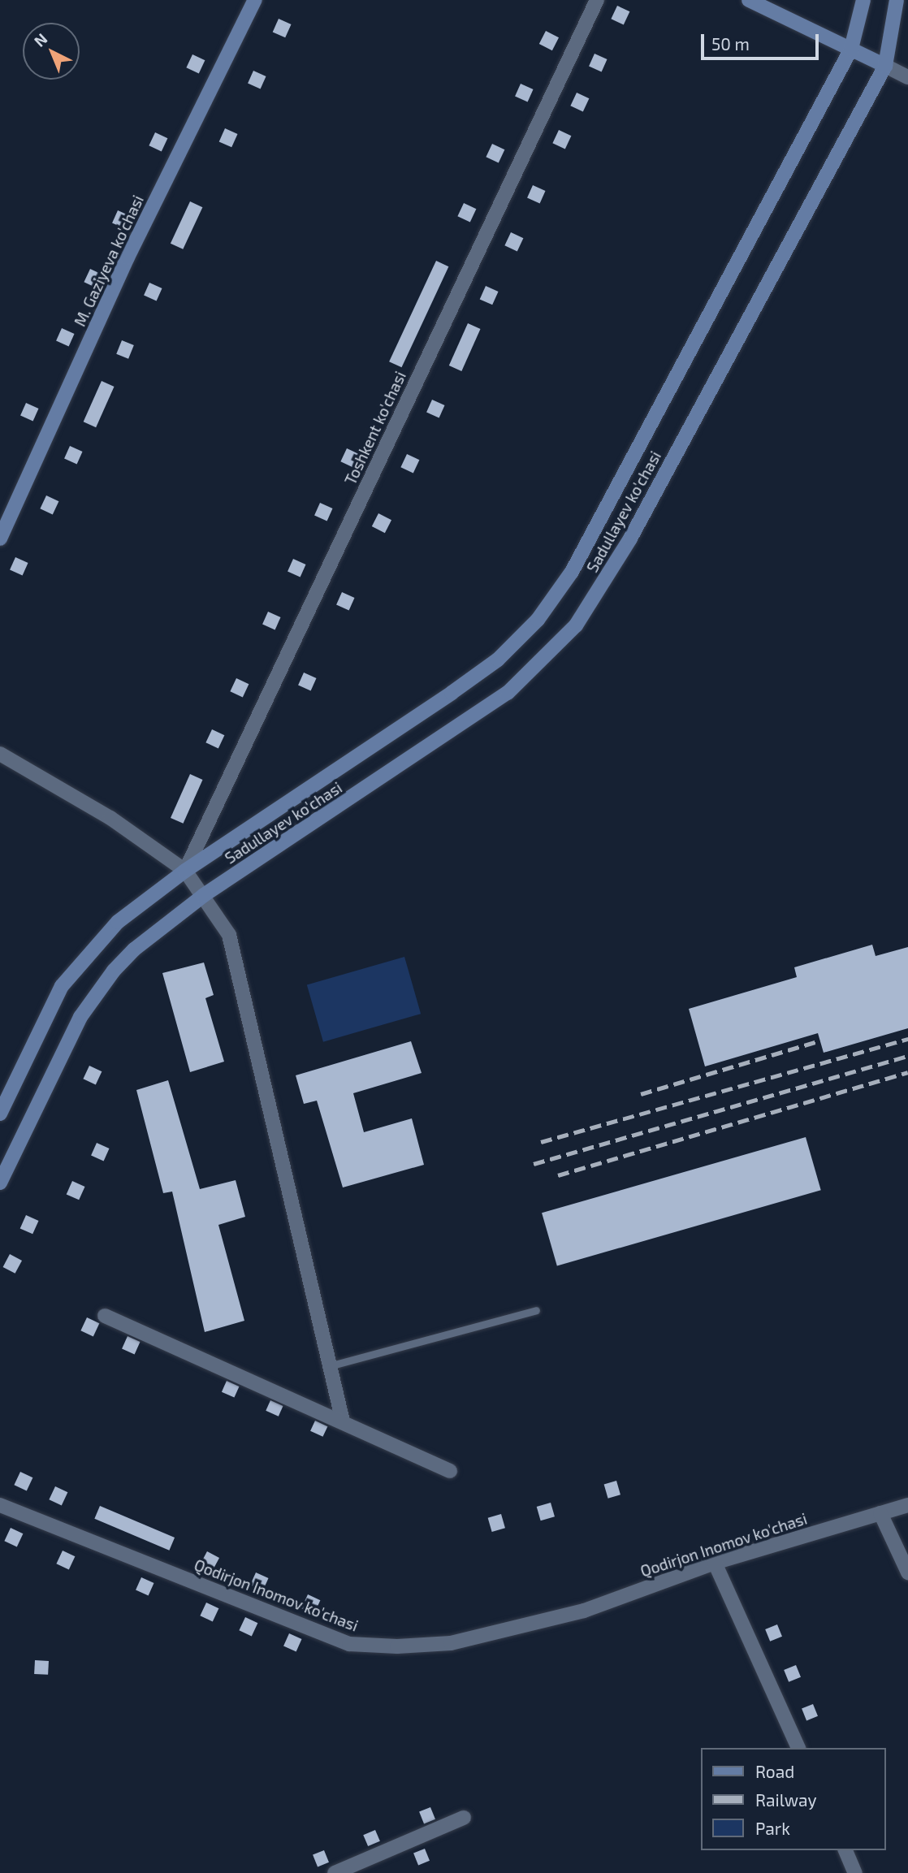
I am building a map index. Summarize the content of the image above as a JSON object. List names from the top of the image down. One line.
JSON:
{"streets":{"main road":["M. Gaziyeva ko'chasi","Sadullayev ko'chasi"],"street":["Toshkent ko'chasi","Qodirjon Inomov ko'chasi"]},"legend":["Road","Railway","Park"],"scale_bar":"50 m","north":"top left"}
